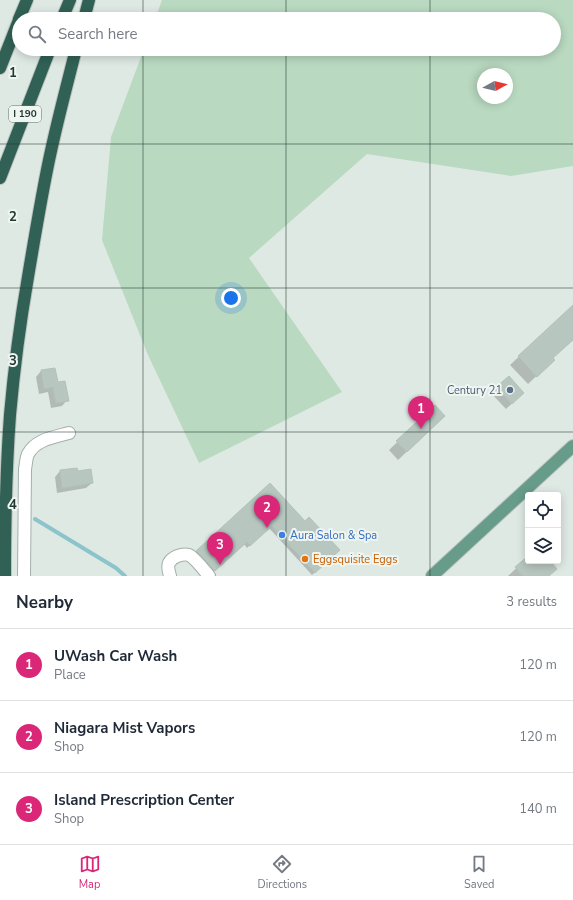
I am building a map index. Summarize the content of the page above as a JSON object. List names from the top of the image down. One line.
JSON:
{"streets":{"highway":["I 190"]},"places":["Century 21","Aura Salon & Spa","Eggsquisite Eggs"],"north":"right","page":{"search":"Search here","pins":["1","2","3"],"heading":["Nearby","3 results"],"list":[{"mark":"1","name":"UWash Car Wash","note":"Place","value":"120 m"},{"mark":"2","name":"Niagara Mist Vapors","note":"Shop","value":"120 m"},{"mark":"3","name":"Island Prescription Center","note":"Shop","value":"140 m"}],"nav":["Map","Directions","Saved"]},"grid":{"rows":["1","2","3","4"]}}
